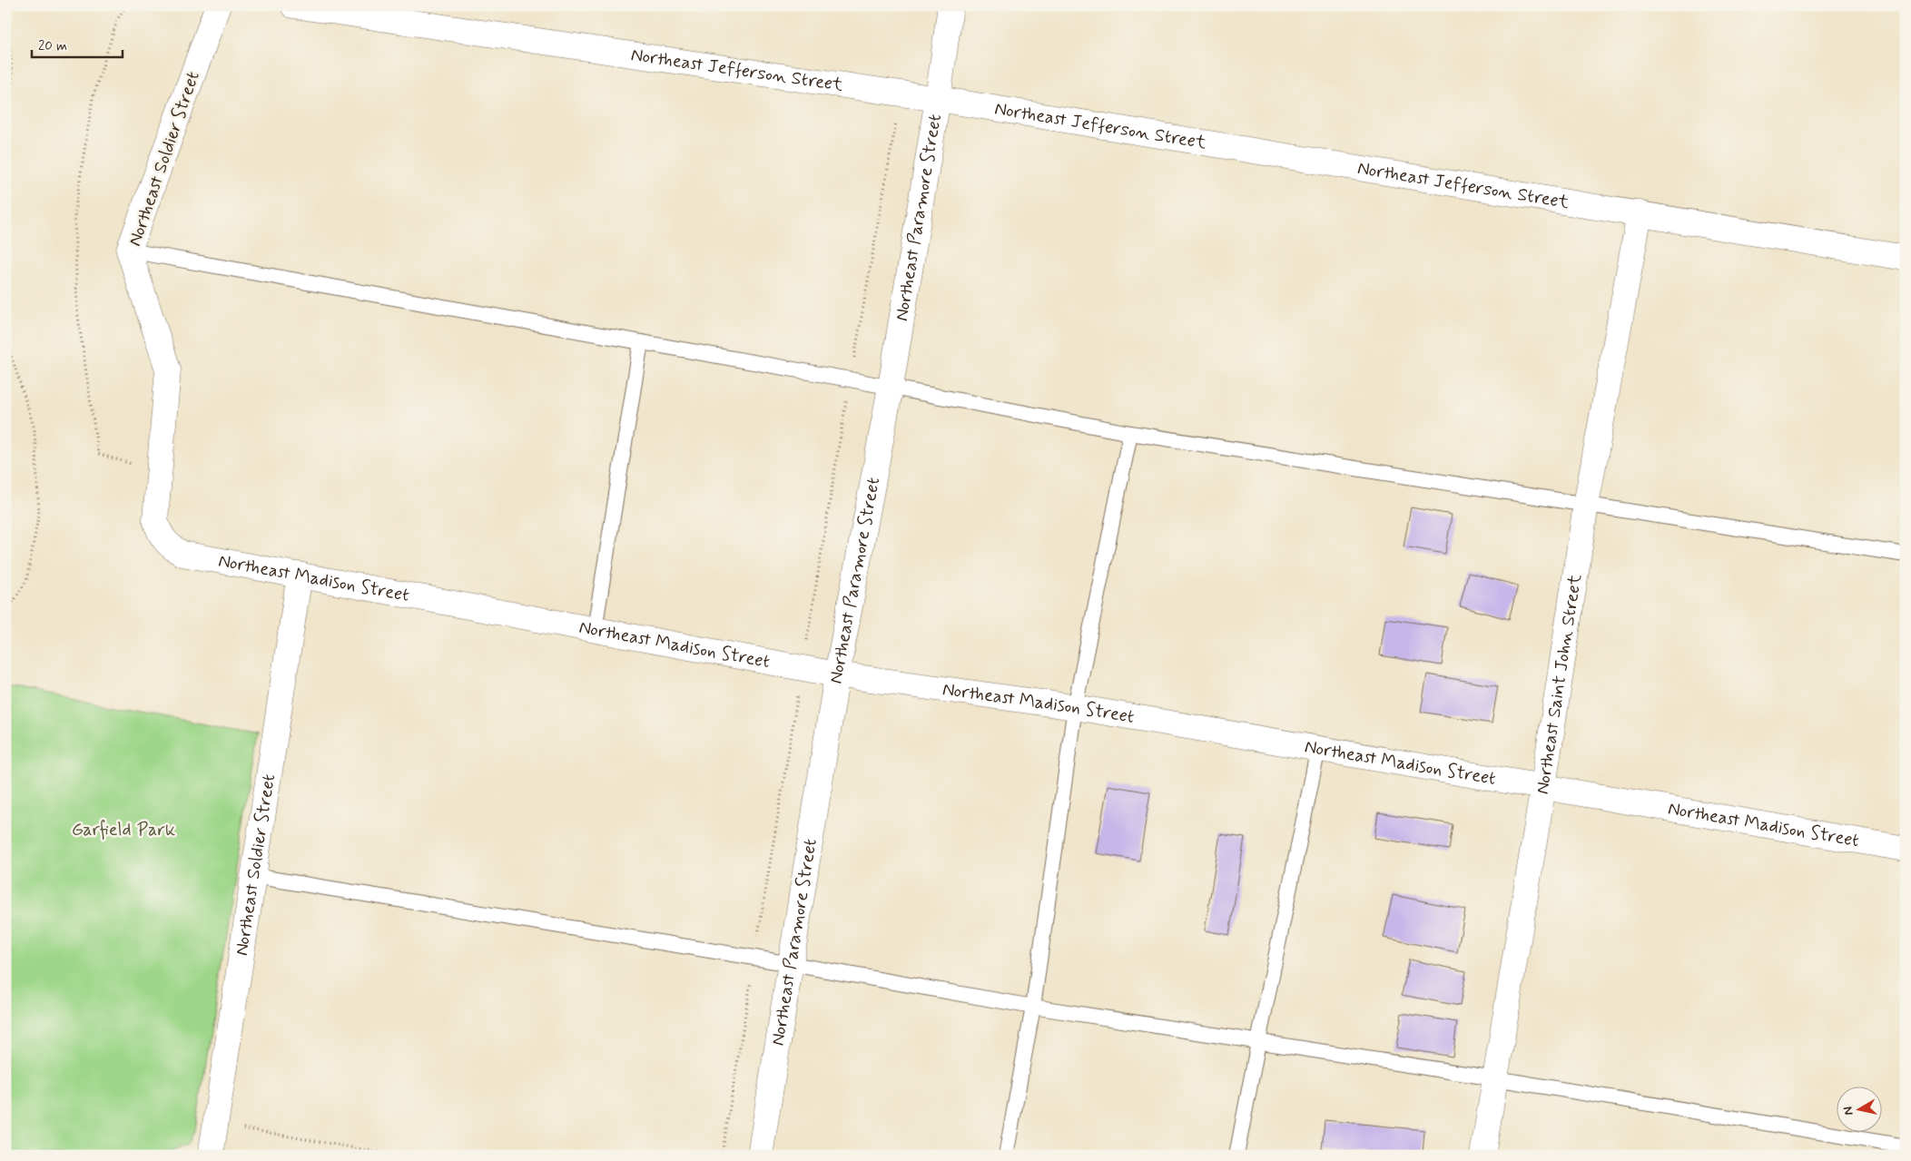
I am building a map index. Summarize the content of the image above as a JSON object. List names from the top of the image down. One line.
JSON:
{"streets":{"street":["Northeast Jefferson Street","Northeast Soldier Street","Northeast Paramore Street","Northeast Madison Street","Northeast Saint John Street"]},"crossings":[["Northeast Jefferson Street","Northeast Paramore Street"],["Northeast Jefferson Street","Northeast Saint John Street"],["Northeast Soldier Street","Northeast Madison Street"],["Northeast Paramore Street","Northeast Madison Street"],["Northeast Madison Street","Northeast Saint John Street"]],"parks":["Garfield Park"],"scale_bar":"20 m","north":"left"}
